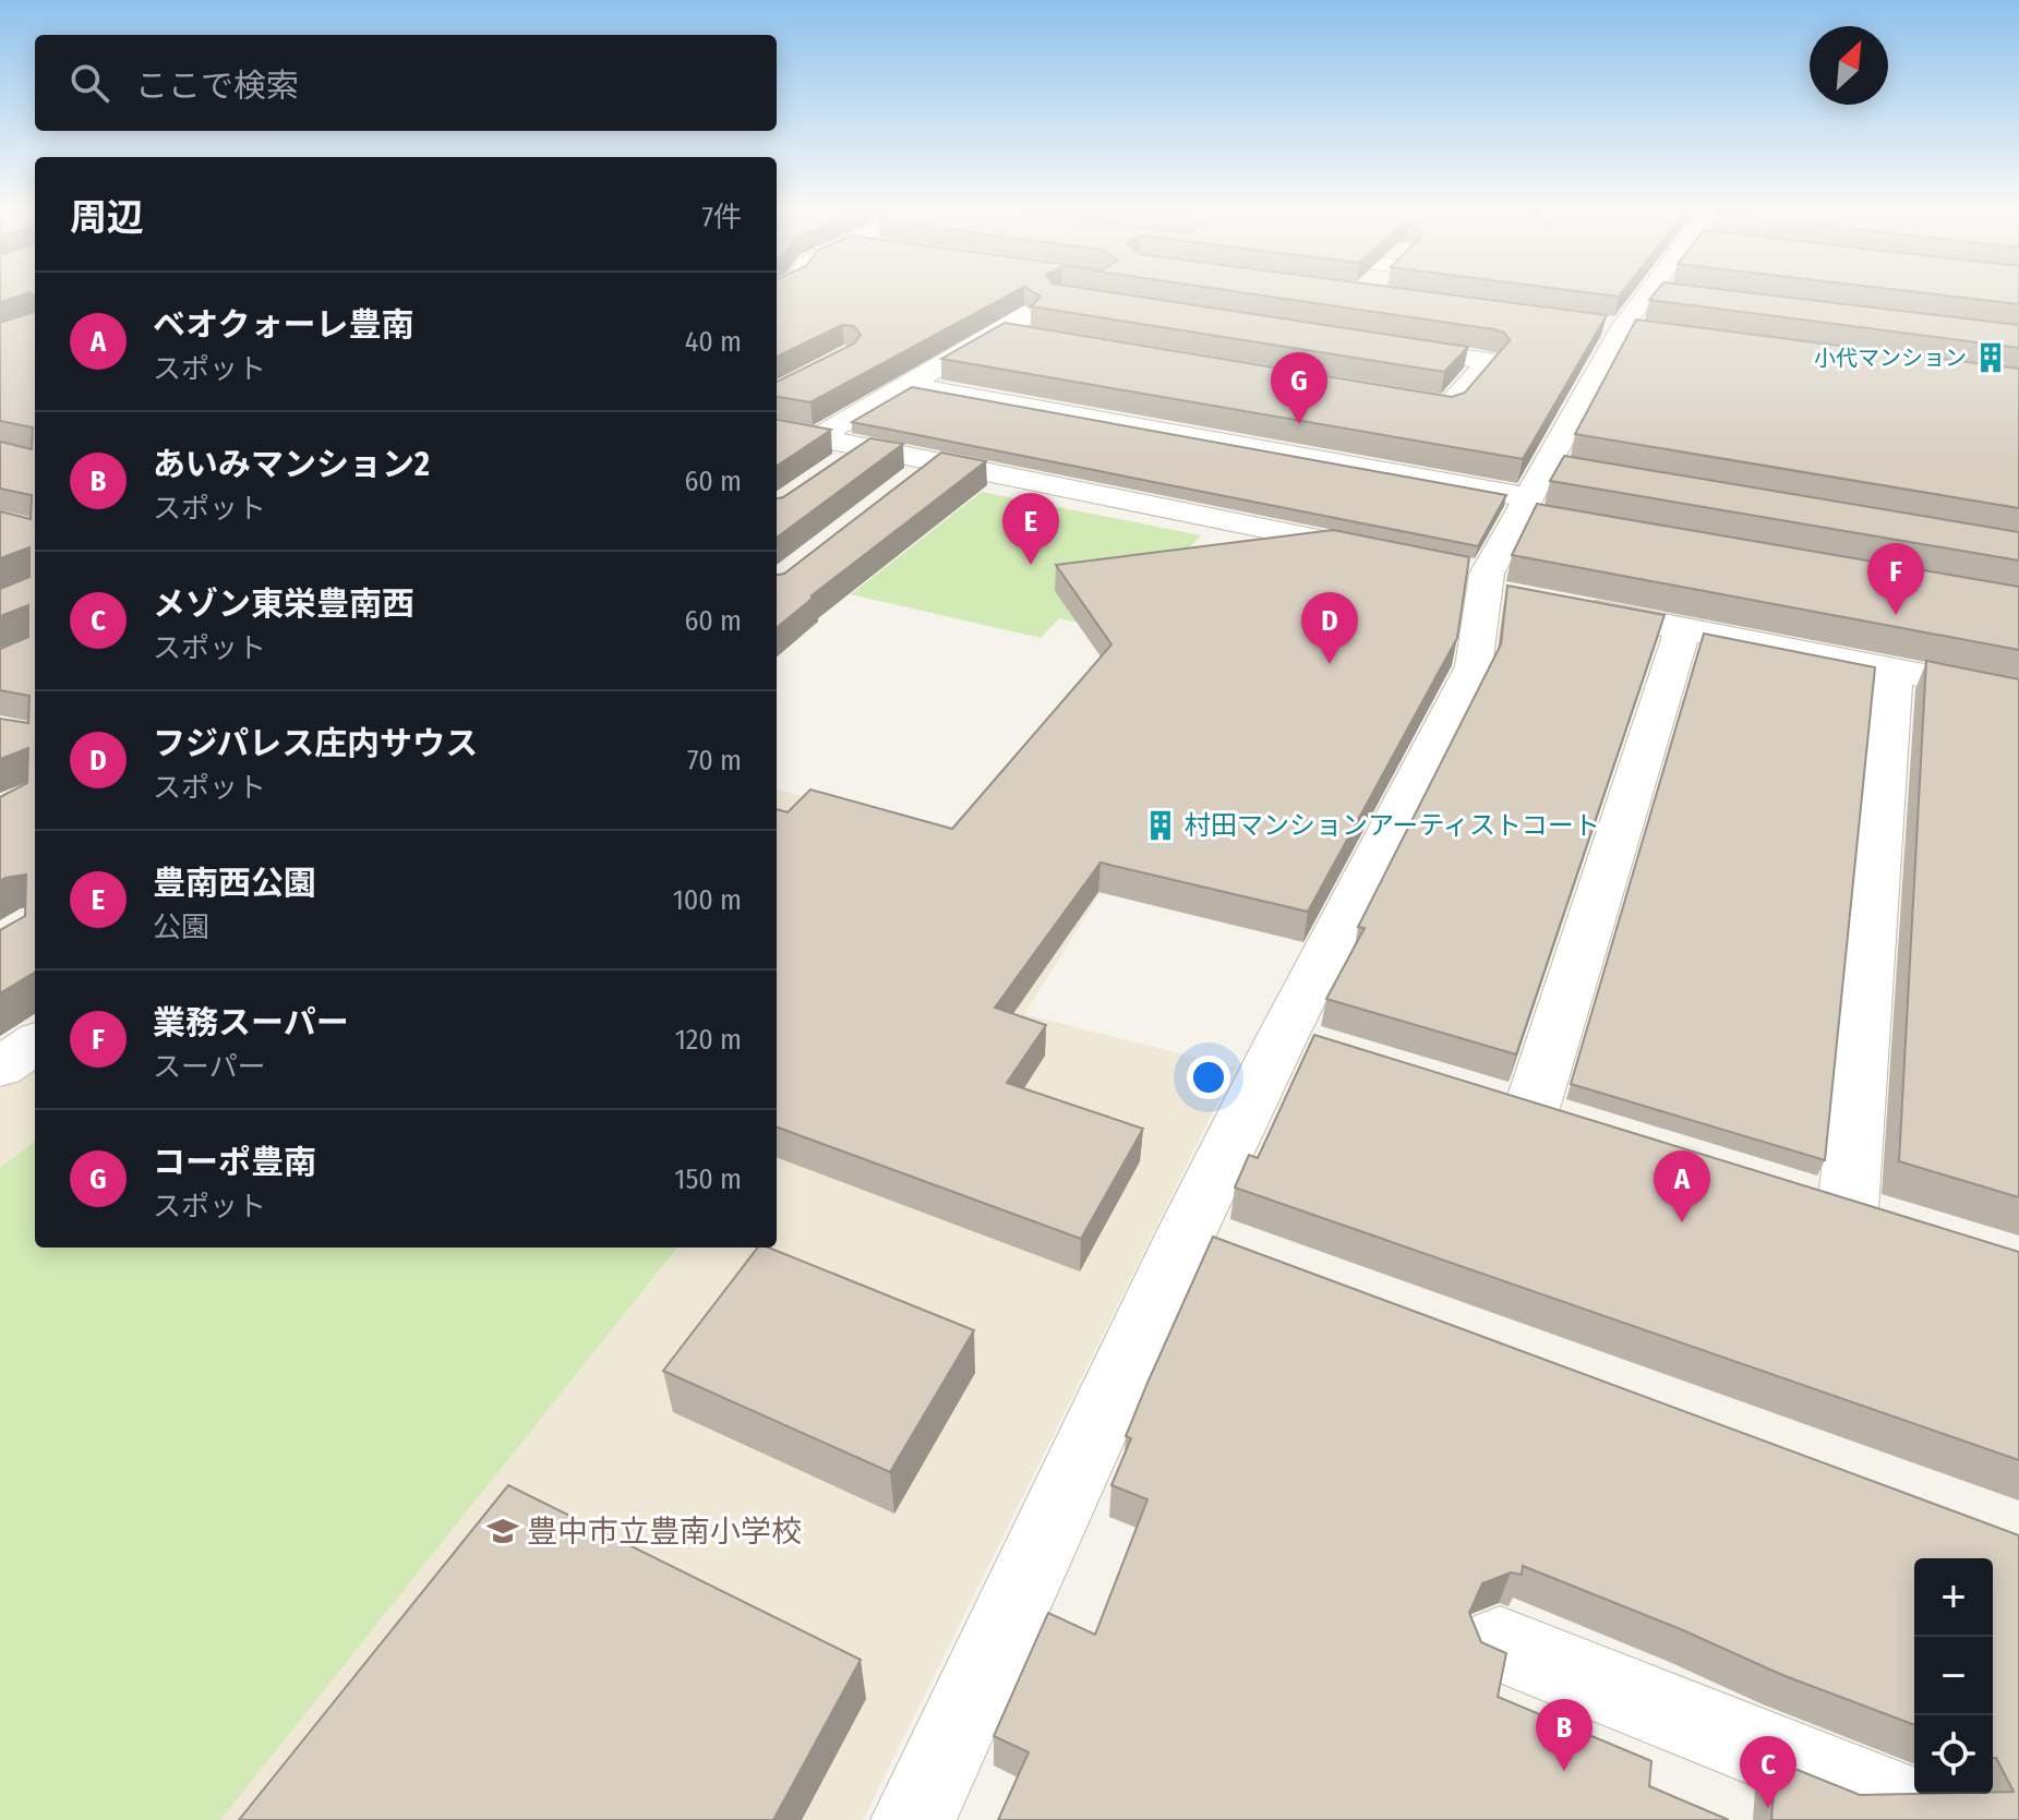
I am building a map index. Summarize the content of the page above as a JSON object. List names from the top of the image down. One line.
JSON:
{"places":{"building":["小代マンション","村田マンションアーティストコート"],"school or university":["豊中市立豊南小学校"]},"north":"top right","page":{"search":"ここで検索","heading":["周辺","7件"],"list":[{"mark":"A","name":"ベオクォーレ豊南","note":"スポット","value":"40 m"},{"mark":"B","name":"あいみマンション2","note":"スポット","value":"60 m"},{"mark":"C","name":"メゾン東栄豊南西","note":"スポット","value":"60 m"},{"mark":"D","name":"フジパレス庄内サウス","note":"スポット","value":"70 m"},{"mark":"E","name":"豊南西公園","note":"公園","value":"100 m"},{"mark":"F","name":"業務スーパー","note":"スーパー","value":"120 m"},{"mark":"G","name":"コーポ豊南","note":"スポット","value":"150 m"}],"pins":["G","E","F","D","A","B","C"],"map_buttons":["+","−"]}}
